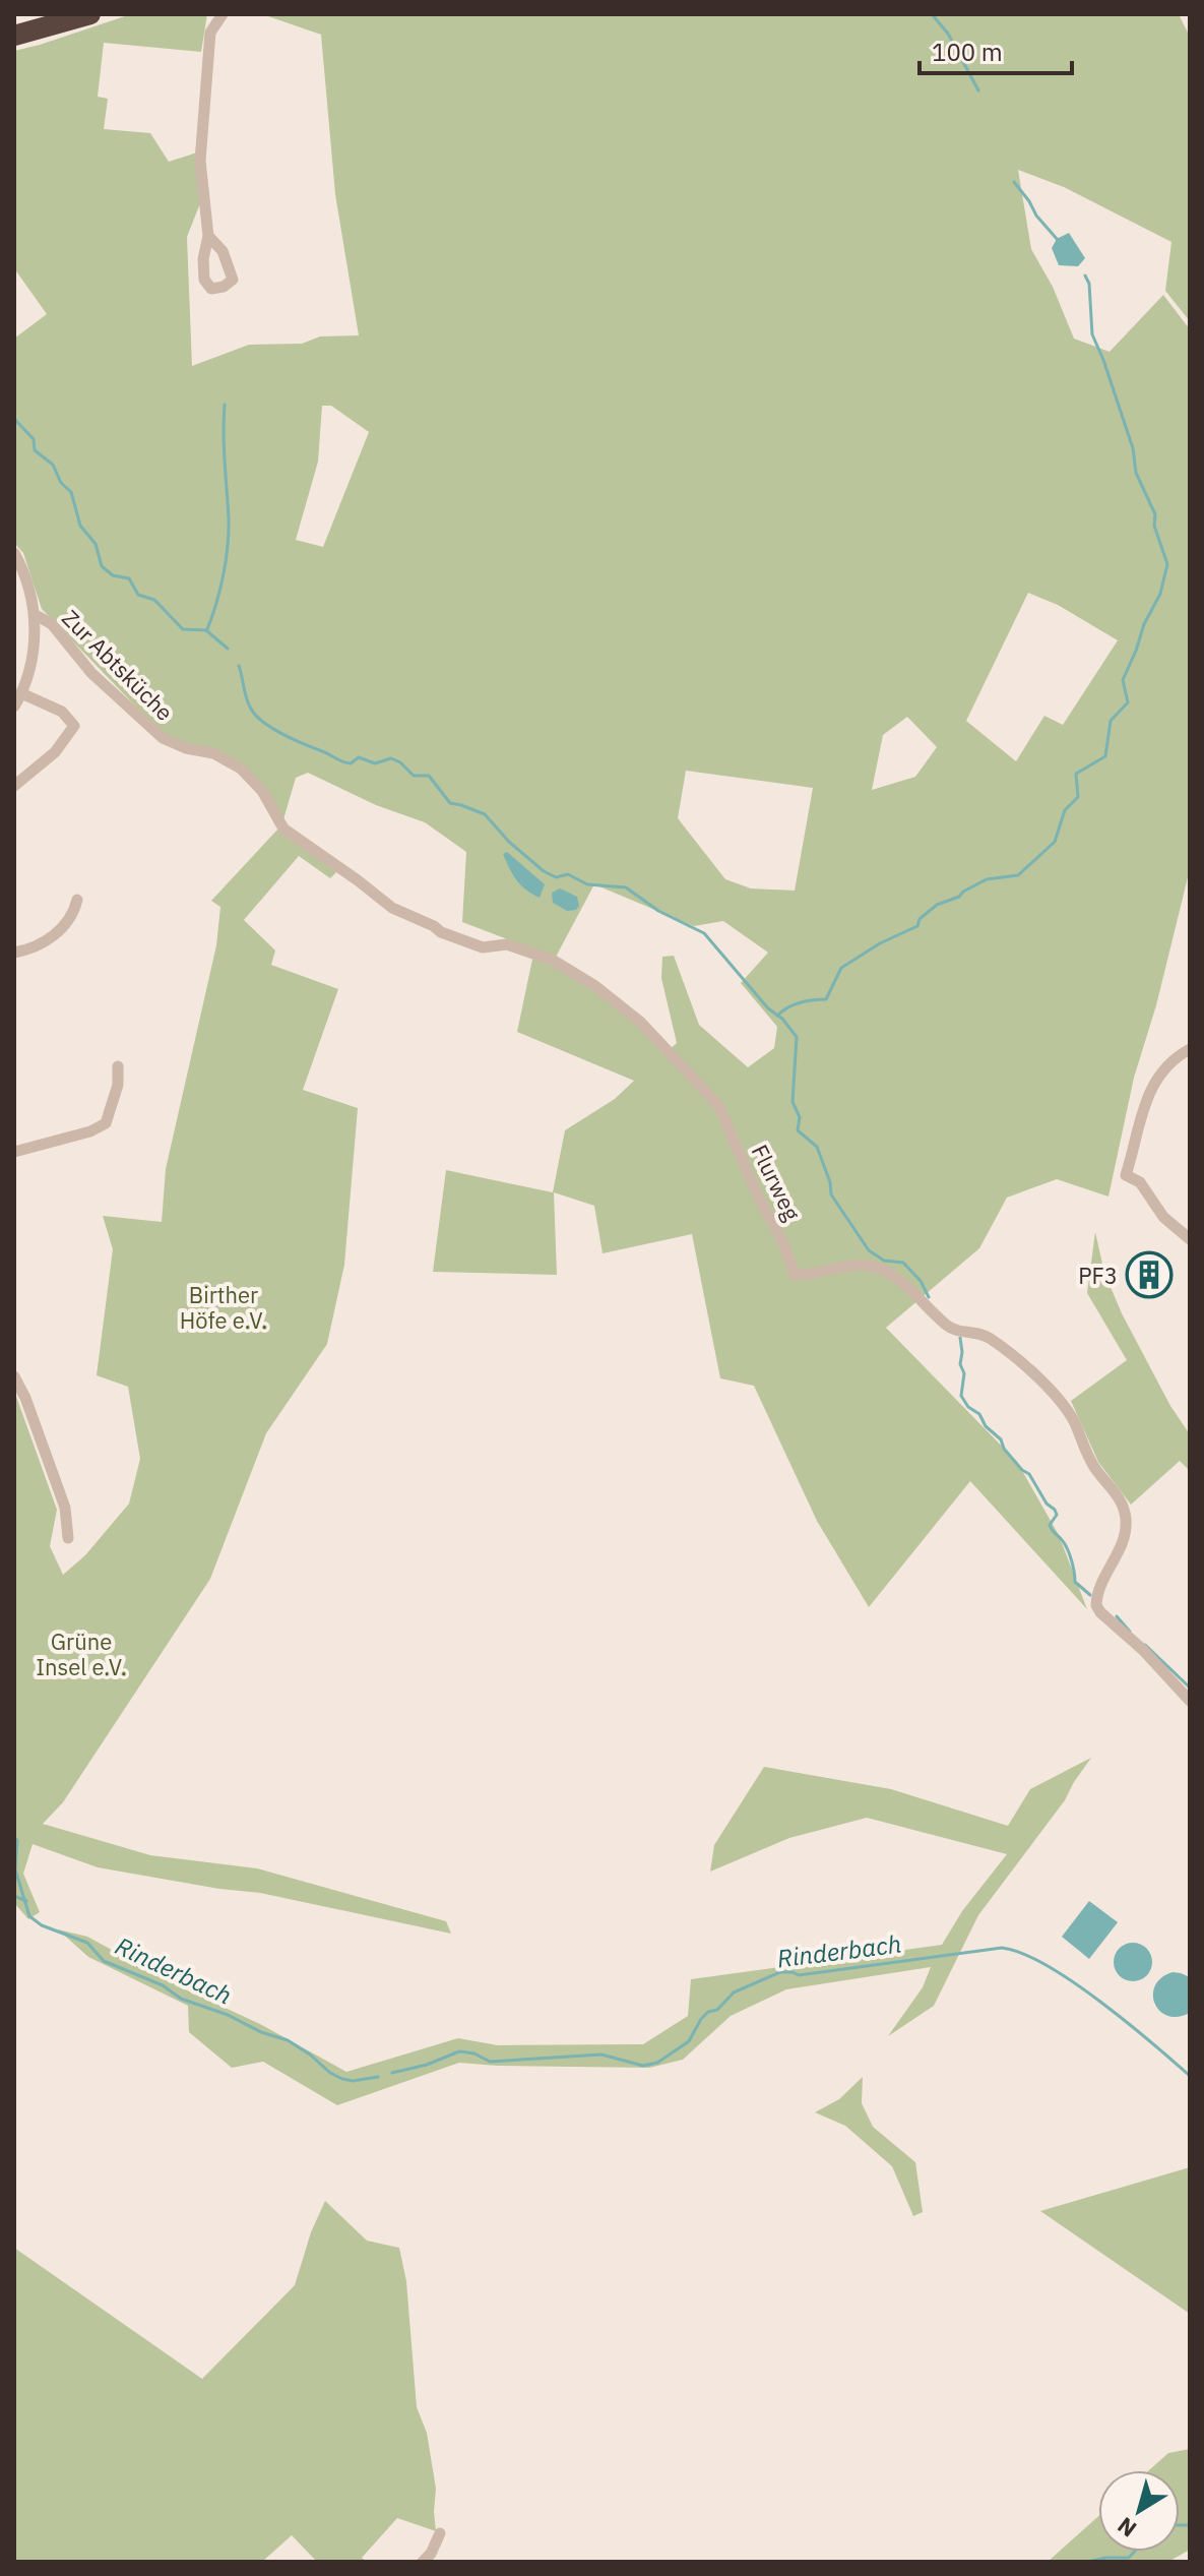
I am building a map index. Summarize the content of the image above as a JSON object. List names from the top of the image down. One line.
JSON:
{"streets":{"street":["Zur Abtsküche","Flurweg"]},"crossings":[["Zur Abtsküche","Flurweg"]],"water":["Rinderbach"],"parks":["Birther Höfe e.V.","Grüne Insel e.V."],"places":{"building":["PF3"]},"scale_bar":"100 m","north":"bottom left"}
